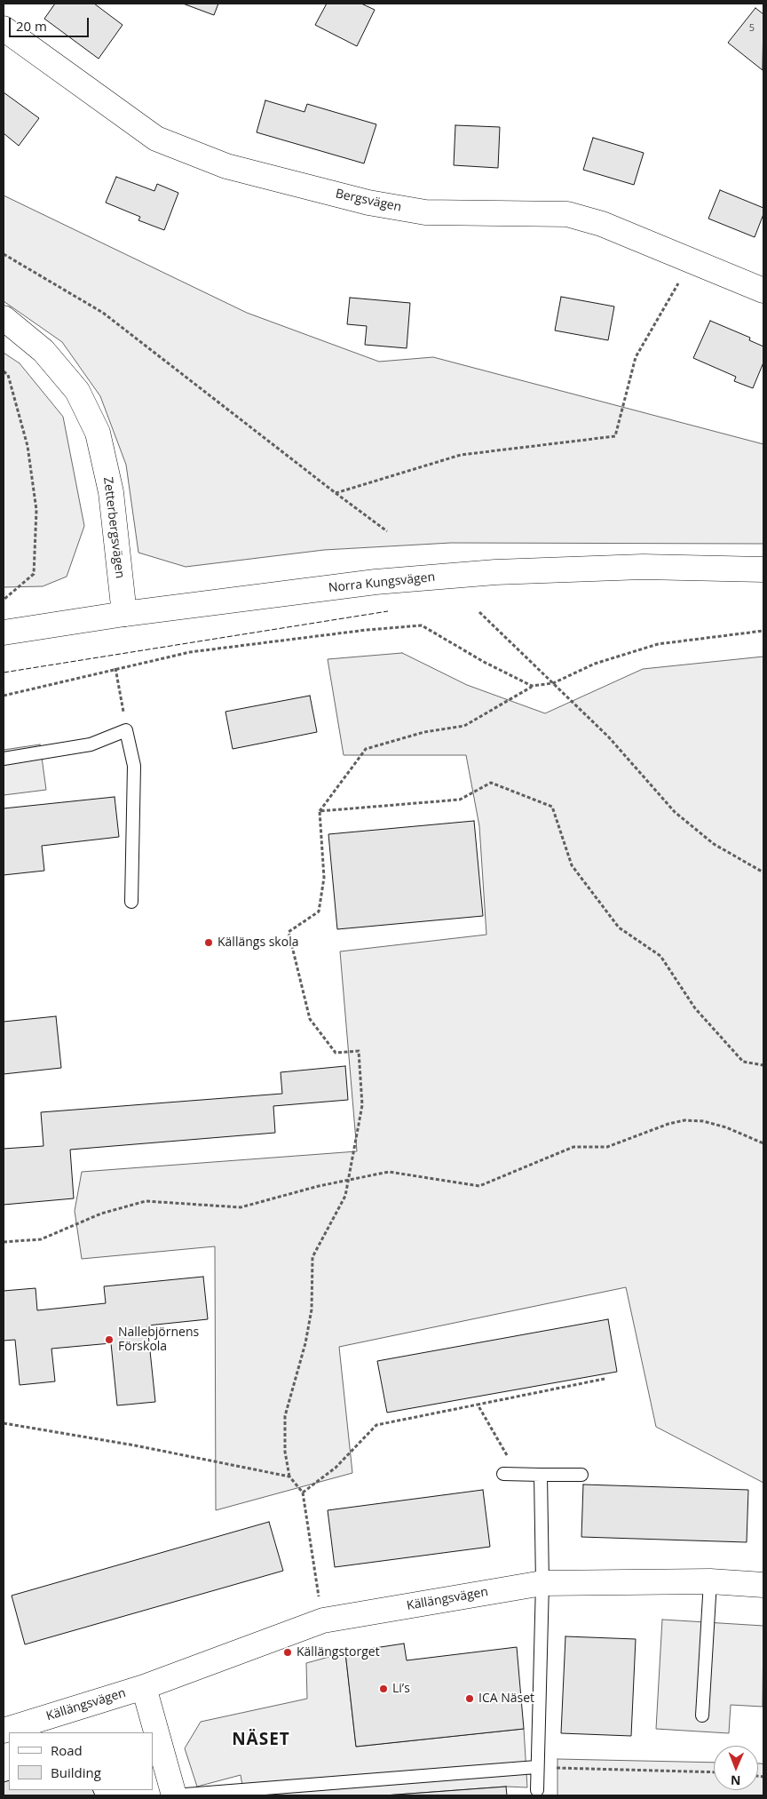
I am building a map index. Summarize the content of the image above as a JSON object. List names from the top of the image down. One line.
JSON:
{"streets":{"street":["Bergsvägen","Zetterbergsvägen","Norra Kungsvägen","Källängsvägen"]},"crossings":[["Zetterbergsvägen","Norra Kungsvägen"]],"districts":["NÄSET"],"places":["Källängs skola","Nallebjörnens Förskola","Källängstorget","Li’s","ICA Näset"],"house_numbers":["5"],"legend":["Road","Building"],"scale_bar":"20 m","north":"bottom"}
